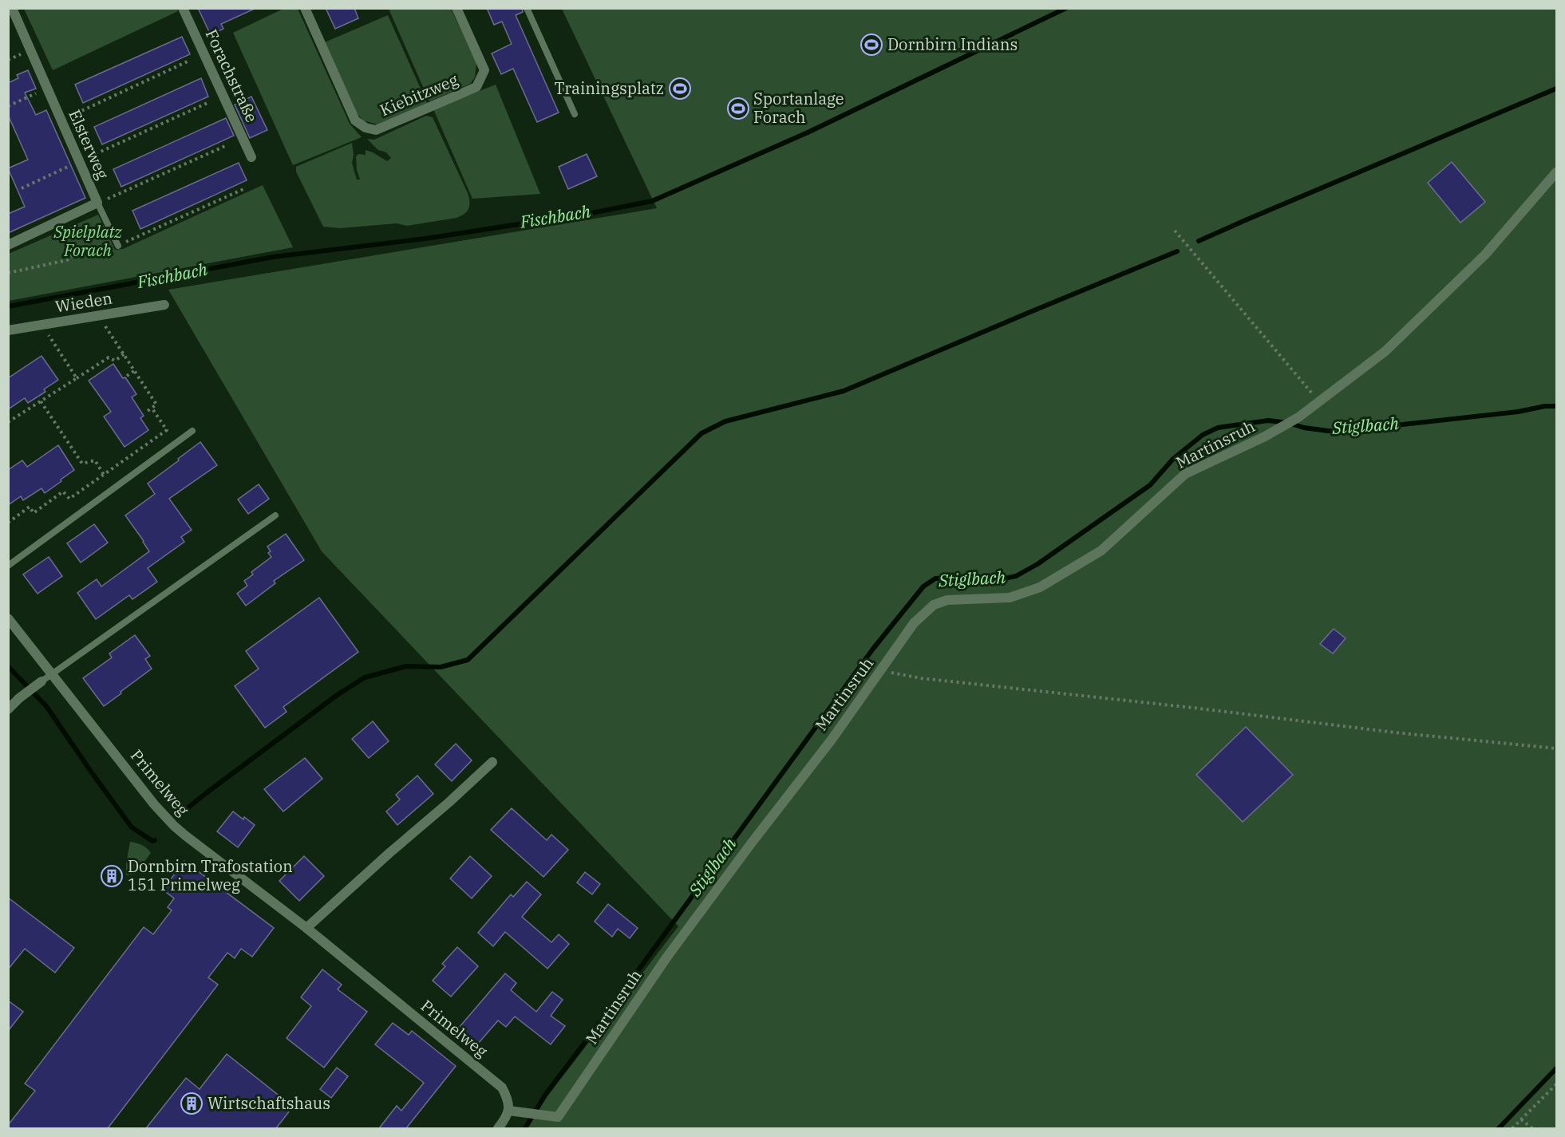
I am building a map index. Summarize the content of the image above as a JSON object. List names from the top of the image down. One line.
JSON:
{"streets":{"street":["Forachstraße","Kiebitzweg","Elsterweg","Wieden","Martinsruh","Primelweg"]},"crossings":[["Martinsruh","Primelweg"]],"water":["Fischbach","Stiglbach"],"parks":["Spielplatz Forach"],"places":{"sports":["Dornbirn Indians","Trainingsplatz","Sportanlage Forach"],"building":["Dornbirn Trafostation 151 Primelweg","Wirtschaftshaus"]}}
